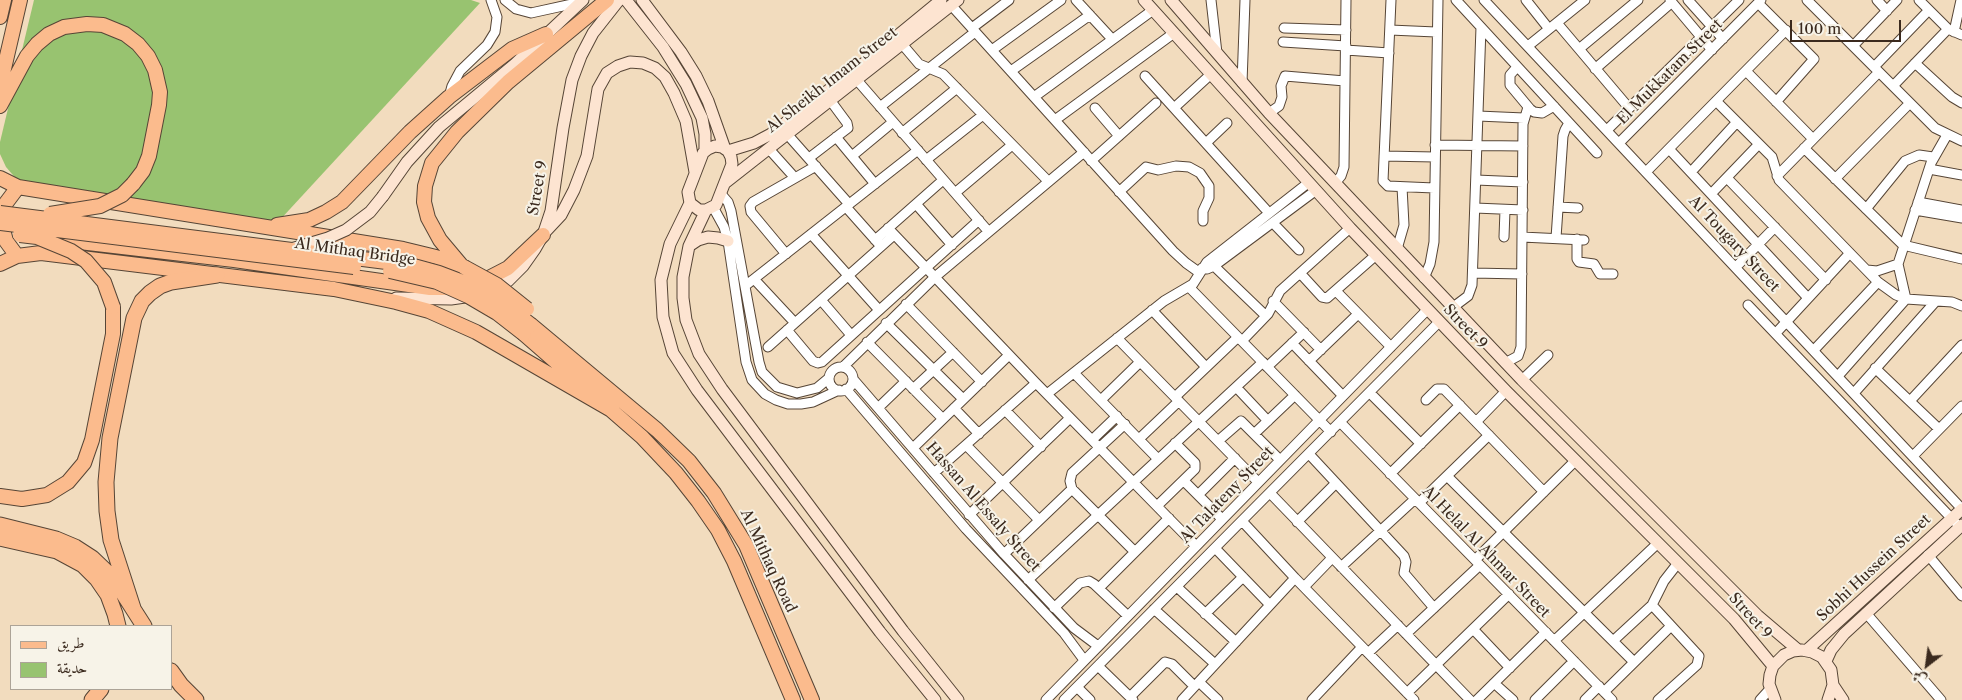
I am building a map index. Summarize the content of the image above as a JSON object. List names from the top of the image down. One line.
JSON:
{"streets":{"main road":["Al Sheikh Imam Street","Street 9","Al Mithaq Bridge","Al Mithaq Road","Sobhi Hussein Street"],"street":["El Mukkatam Street","Al Tougary Street","Al Talateny Street","Hassan Al Essaly Street","Al Helal Al Ahmar Street"]},"crossings":[["El Mukkatam Street","Al Tougary Street"],["Street 9","Al Talateny Street"],["Street 9","Sobhi Hussein Street"],["Al Tougary Street","Sobhi Hussein Street"],["Al Mithaq Bridge","Al Mithaq Road"],["Al Talateny Street","Hassan Al Essaly Street"],["Al Talateny Street","Al Helal Al Ahmar Street"]],"legend":["طريق","حديقة"],"scale_bar":"100 m","north":"bottom left"}
